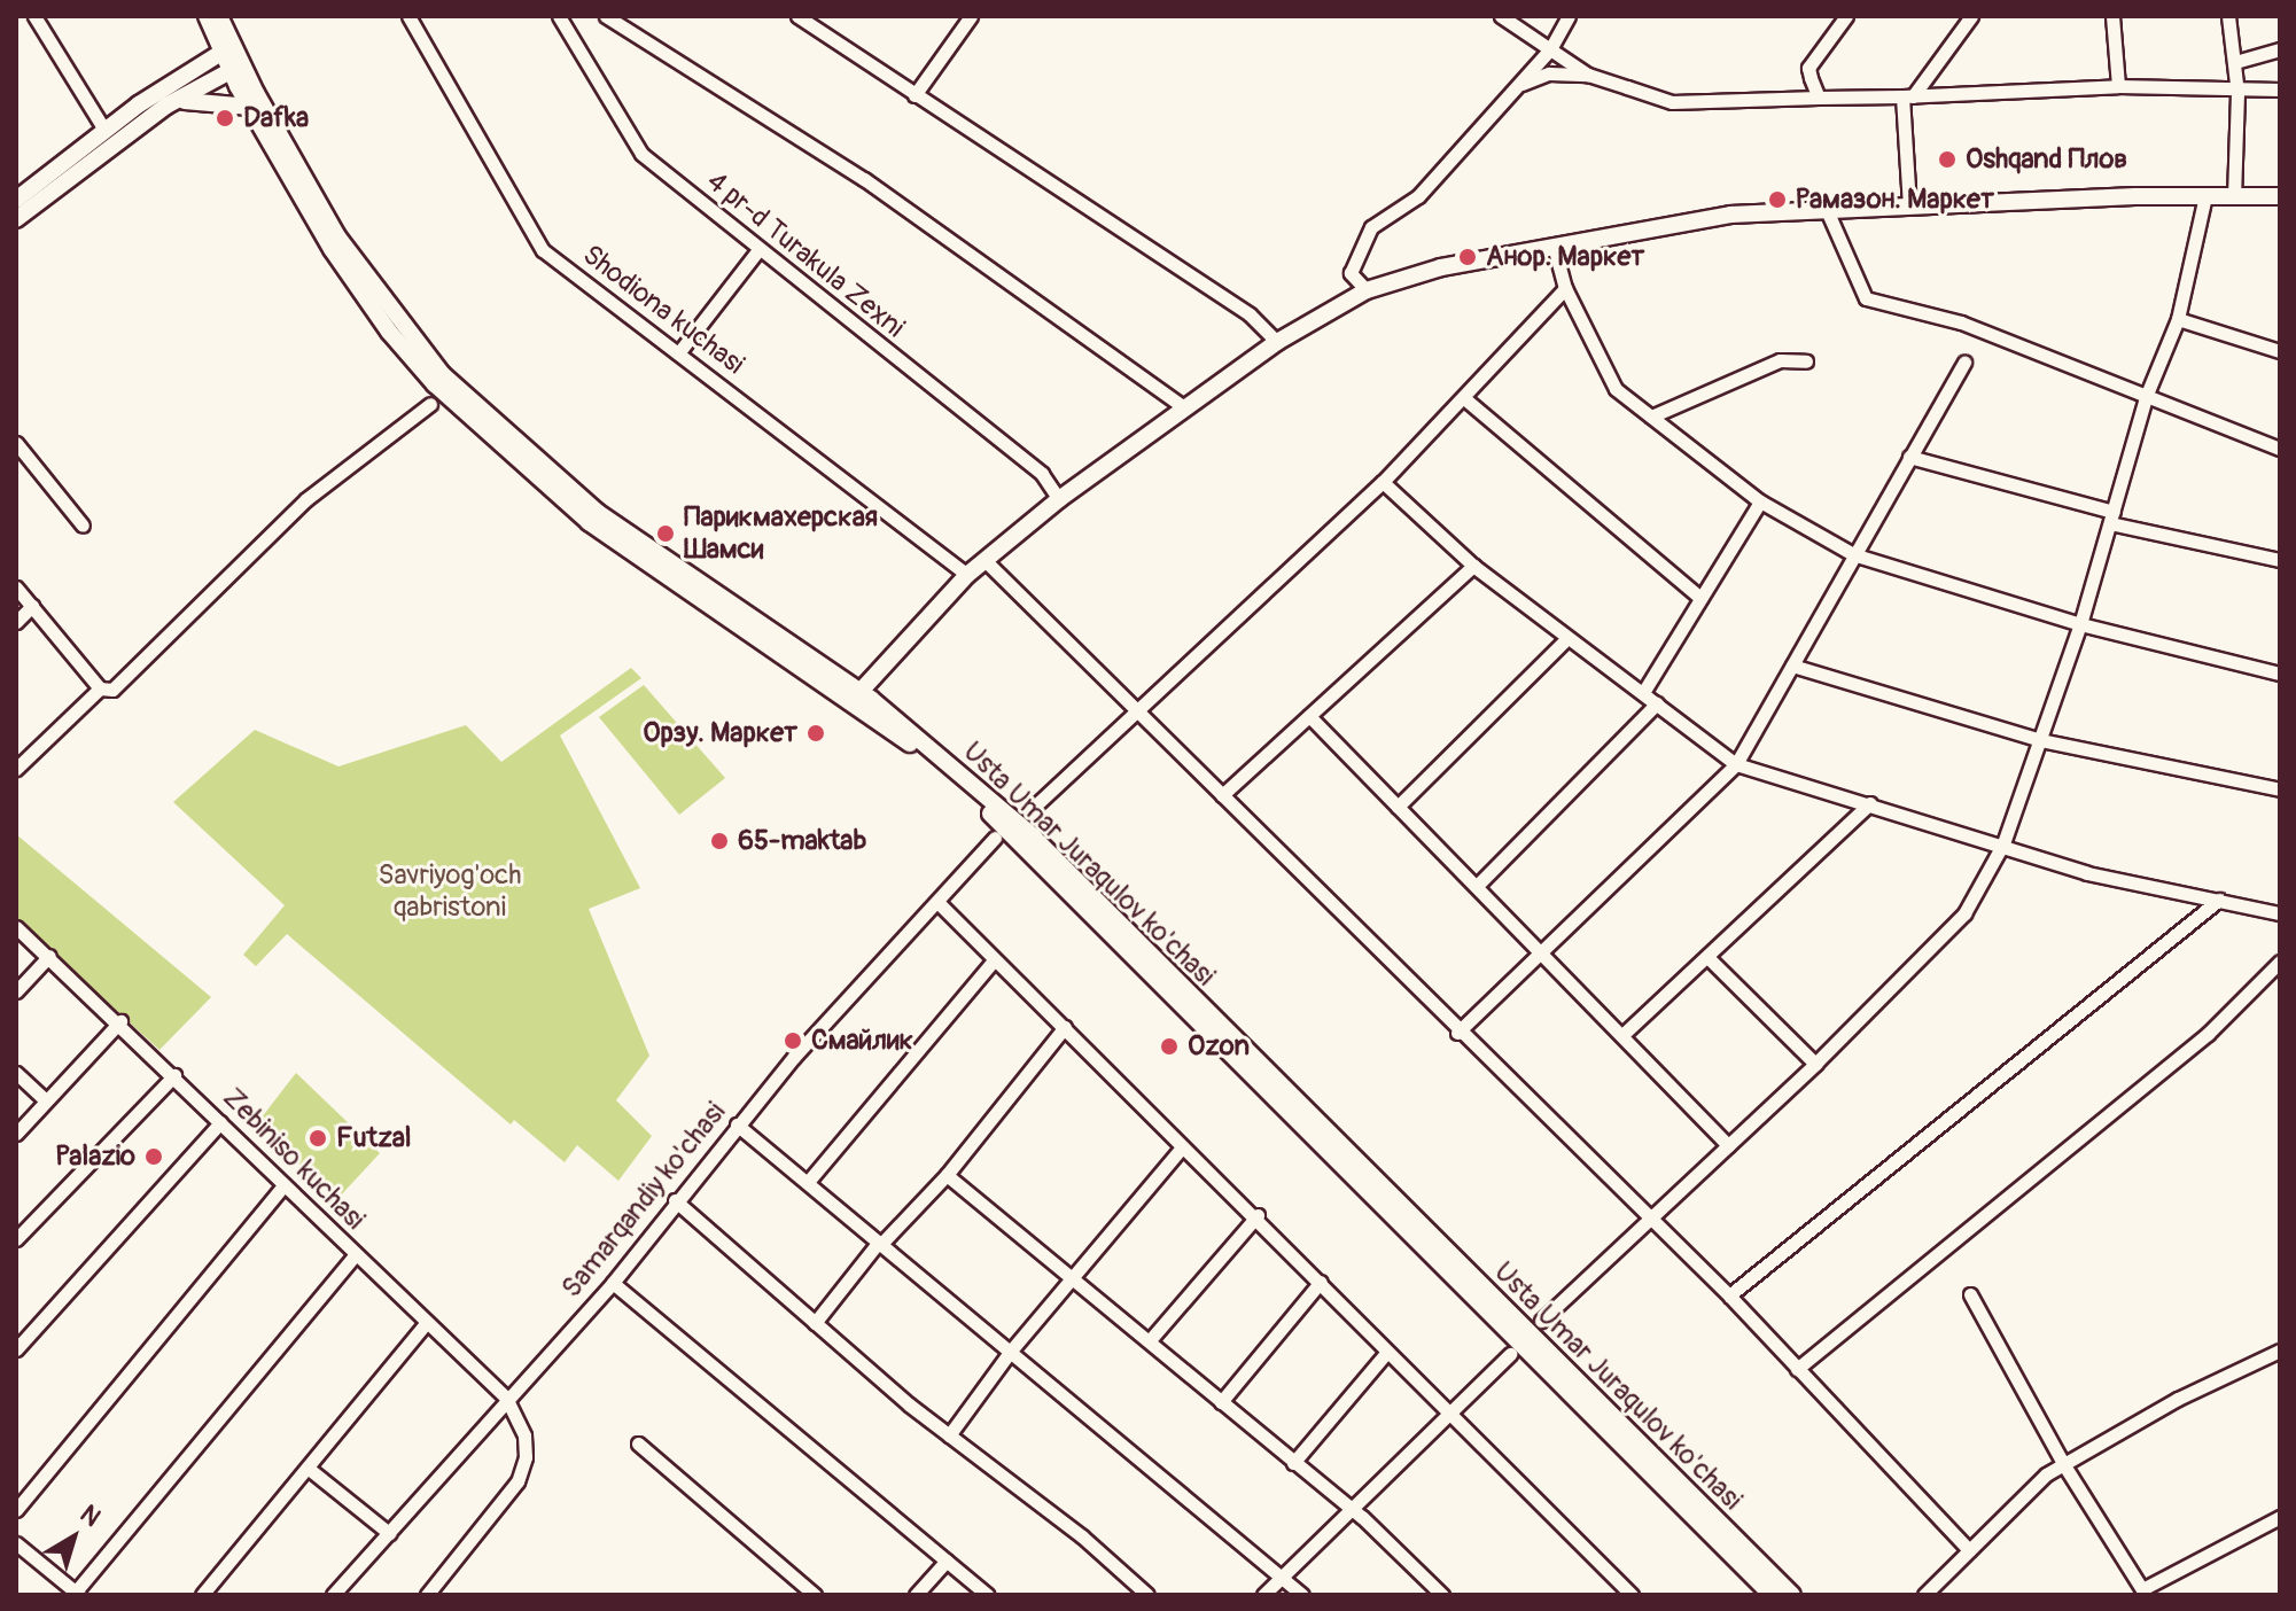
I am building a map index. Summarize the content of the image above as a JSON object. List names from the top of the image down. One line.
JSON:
{"streets":{"main road":["Usta Umar Juraqulov ko'chasi"],"street":["4 pr-d Turakula Zexni","Shodiona kuchasi","Zebiniso kuchasi","Samarqandiy ko'chasi"]},"crossings":[["Zebiniso kuchasi","Samarqandiy ko'chasi"]],"parks":["Savriyog'och qabristoni"],"places":["Dafka","Oshqand Плов","Рамазон. Маркет","Анор. Маркет","Парикмахерская Шамси","Орзу. Маркет","65-maktab","Смайлик","Ozon","Futzal","Palazio"],"north":"top right"}
